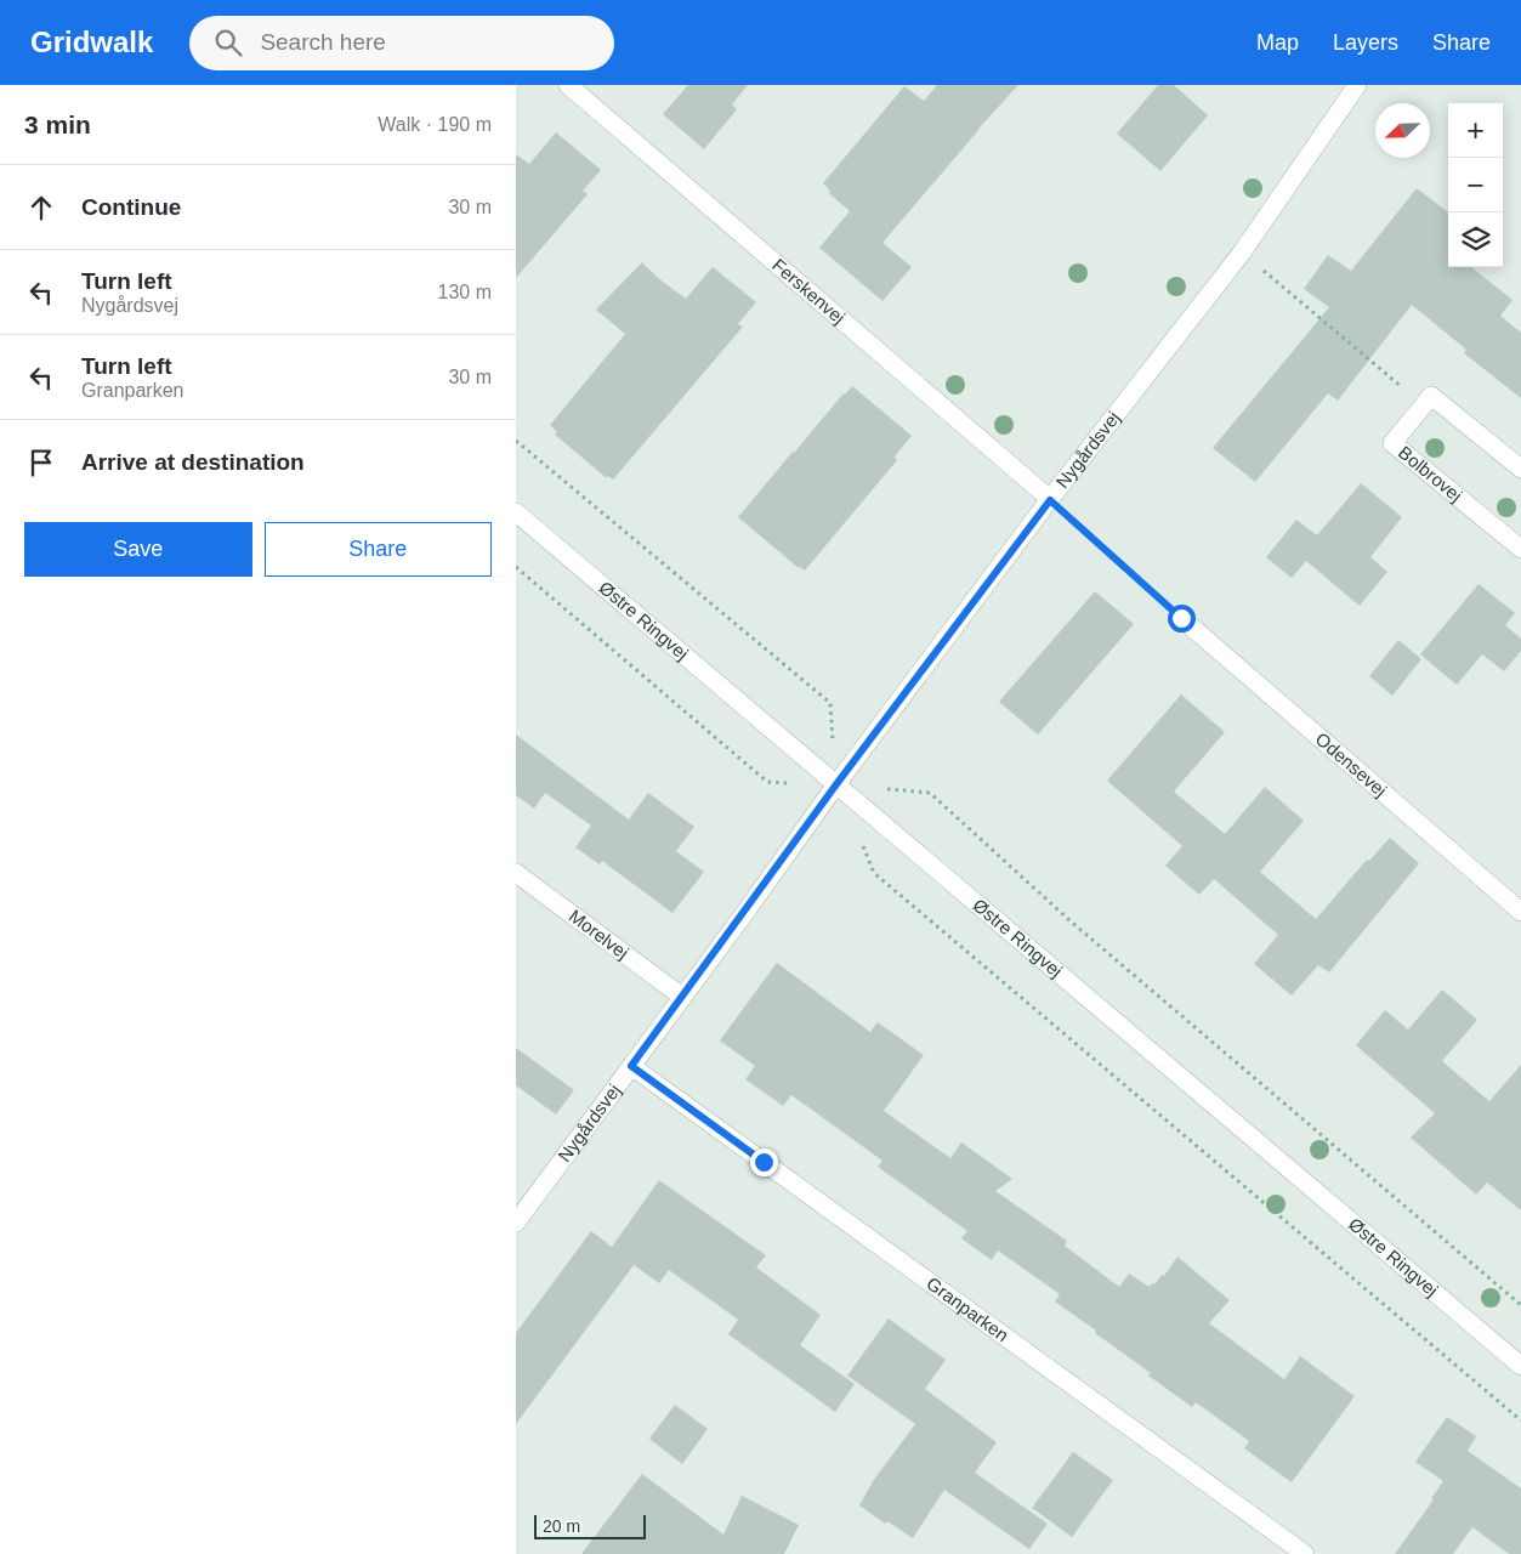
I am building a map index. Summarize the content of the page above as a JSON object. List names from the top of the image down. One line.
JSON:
{"streets":{"street":["Ferskenvej","Nygårdsvej","Bolbrovej","Østre Ringvej","Odensevej","Morelvej","Granparken"]},"crossings":[["Ferskenvej","Nygårdsvej"],["Nygårdsvej","Østre Ringvej"],["Nygårdsvej","Morelvej"],["Nygårdsvej","Granparken"]],"scale_bar":"20 m","north":"bottom left","page":{"header":"Gridwalk","search":"Search here","nav":["Map","Layers","Share"],"heading":["3 min","Walk · 190 m"],"map_buttons":["+","−"],"list":[["Continue","30 m"],["Turn left","Nygårdsvej","130 m"],["Turn left","Granparken","30 m"],"Arrive at destination"],"buttons":["Save","Share"],"scale":"20 m"}}
